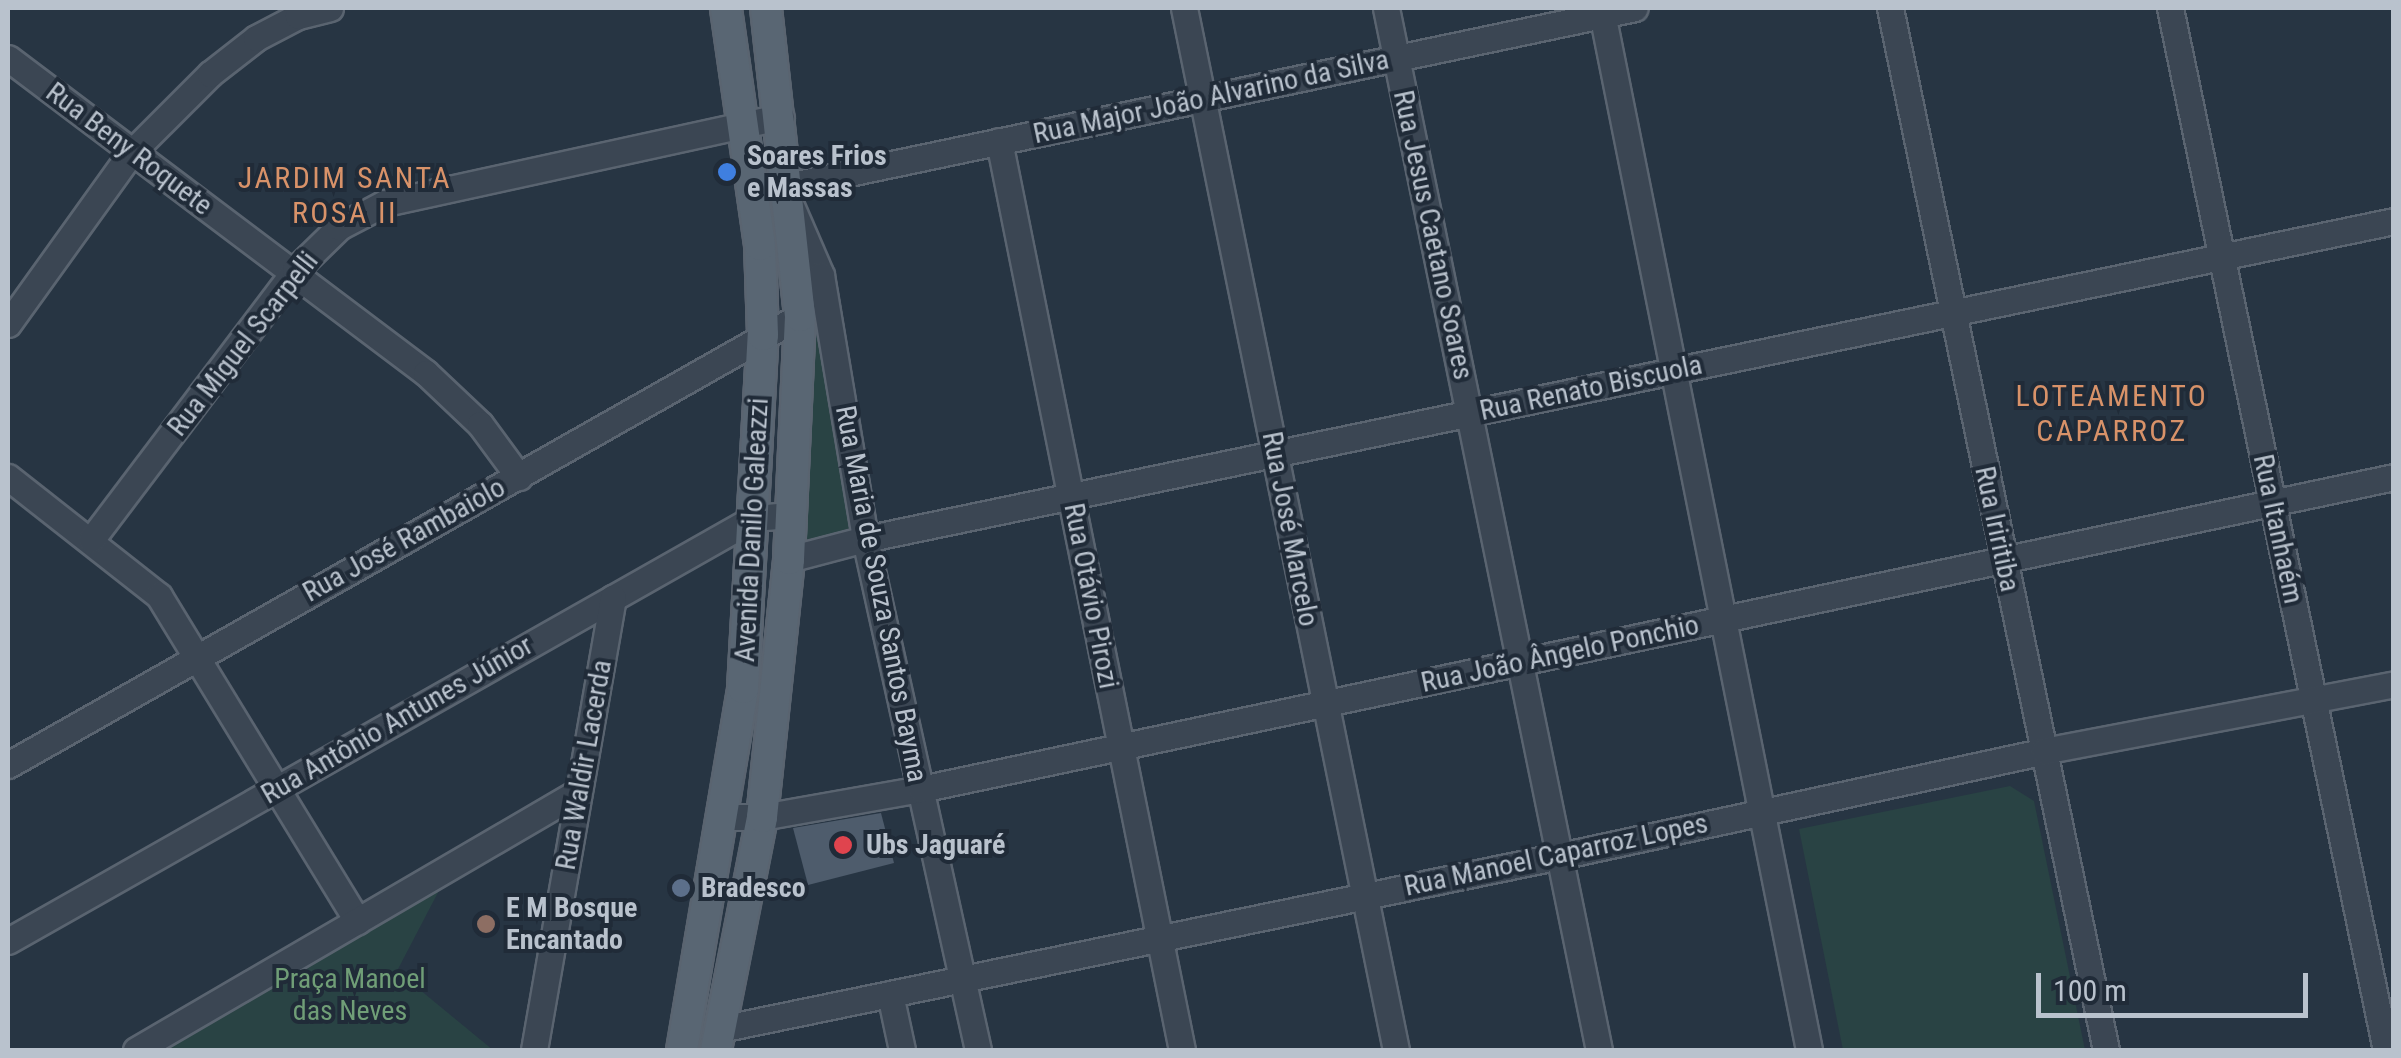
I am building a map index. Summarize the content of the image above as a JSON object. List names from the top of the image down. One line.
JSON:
{"streets":{"main road":["Avenida Danilo Galeazzi"],"street":["Rua Major João Alvarino da Silva","Rua Beny Roquete","Rua Jesus Caetano Soares","Rua Miguel Scarpelli","Rua Renato Biscuola","Rua José Marcelo","Rua Iriritiba","Rua Itanhaém","Rua José Rambaiolo","Rua Maria de Souza Santos Bayma","Rua Otávio Pirozi","Rua João Ângelo Ponchio","Rua Antônio Antunes Júnior","Rua Waldir Lacerda","Rua Manoel Caparroz Lopes"]},"crossings":[["Rua Major João Alvarino da Silva","Rua Jesus Caetano Soares"],["Rua Major João Alvarino da Silva","Rua José Marcelo"],["Rua Major João Alvarino da Silva","Avenida Danilo Galeazzi"],["Rua Major João Alvarino da Silva","Rua Maria de Souza Santos Bayma"],["Rua Major João Alvarino da Silva","Rua Otávio Pirozi"],["Rua Beny Roquete","Rua Miguel Scarpelli"],["Rua Beny Roquete","Rua José Rambaiolo"],["Rua Jesus Caetano Soares","Rua Renato Biscuola"],["Rua Jesus Caetano Soares","Rua João Ângelo Ponchio"],["Rua Jesus Caetano Soares","Rua Manoel Caparroz Lopes"],["Rua Miguel Scarpelli","Avenida Danilo Galeazzi"],["Rua Renato Biscuola","Rua José Marcelo"],["Rua Renato Biscuola","Rua Iriritiba"],["Rua Renato Biscuola","Rua Itanhaém"],["Rua Renato Biscuola","Avenida Danilo Galeazzi"],["Rua Renato Biscuola","Rua Maria de Souza Santos Bayma"],["Rua Renato Biscuola","Rua Otávio Pirozi"],["Rua José Marcelo","Rua João Ângelo Ponchio"],["Rua José Marcelo","Rua Manoel Caparroz Lopes"],["Rua Iriritiba","Rua João Ângelo Ponchio"],["Rua Iriritiba","Rua Manoel Caparroz Lopes"],["Rua Itanhaém","Rua João Ângelo Ponchio"],["Rua Itanhaém","Rua Manoel Caparroz Lopes"],["Avenida Danilo Galeazzi","Rua José Rambaiolo"],["Avenida Danilo Galeazzi","Rua Maria de Souza Santos Bayma"],["Avenida Danilo Galeazzi","Rua João Ângelo Ponchio"],["Avenida Danilo Galeazzi","Rua Antônio Antunes Júnior"],["Avenida Danilo Galeazzi","Rua Manoel Caparroz Lopes"],["Rua Maria de Souza Santos Bayma","Rua João Ângelo Ponchio"],["Rua Maria de Souza Santos Bayma","Rua Manoel Caparroz Lopes"],["Rua Otávio Pirozi","Rua João Ângelo Ponchio"],["Rua Otávio Pirozi","Rua Manoel Caparroz Lopes"],["Rua Antônio Antunes Júnior","Rua Waldir Lacerda"]],"districts":["JARDIM SANTA ROSA II","LOTEAMENTO CAPARROZ"],"parks":["Praça Manoel das Neves"],"places":["Soares Frios e Massas","Ubs Jaguaré","Bradesco","E M Bosque Encantado"],"scale_bar":"100 m"}
